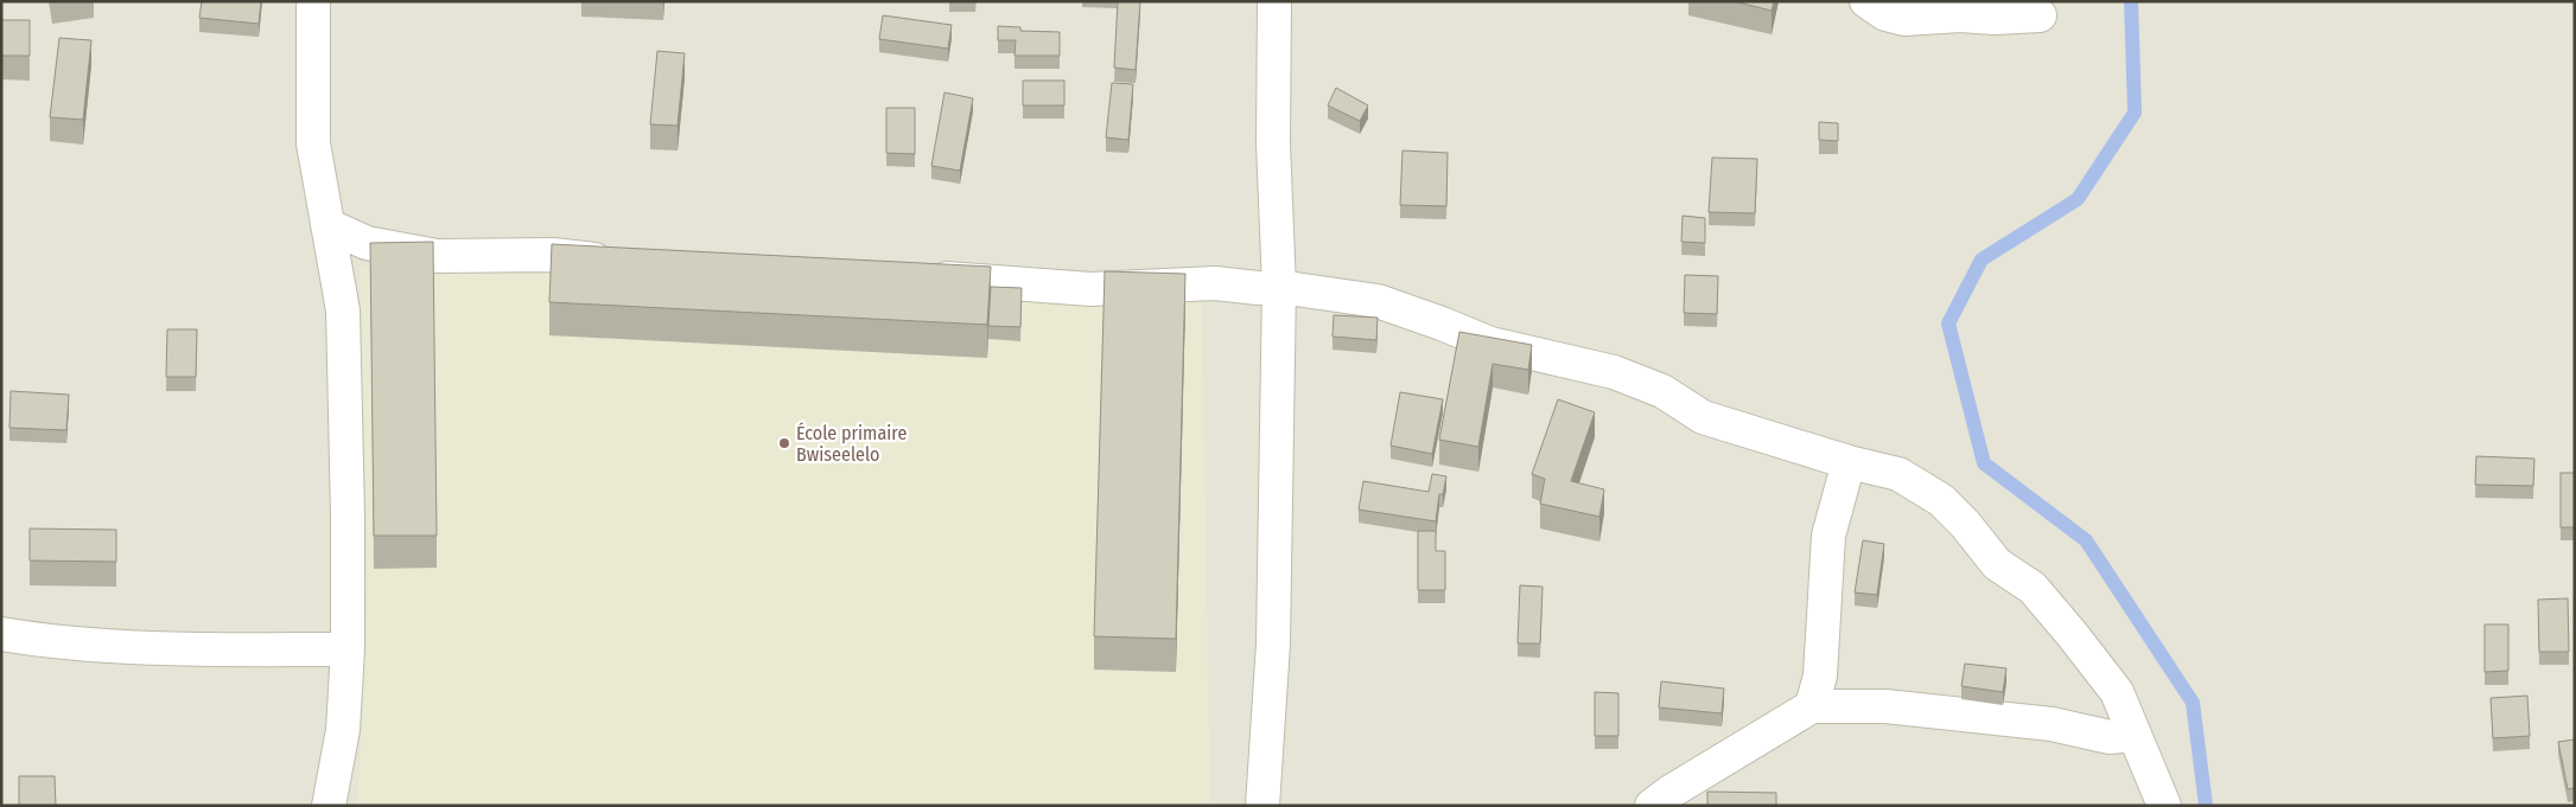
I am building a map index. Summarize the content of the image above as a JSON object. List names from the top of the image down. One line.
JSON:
{"places":["École primaire Bwiseelelo"]}
